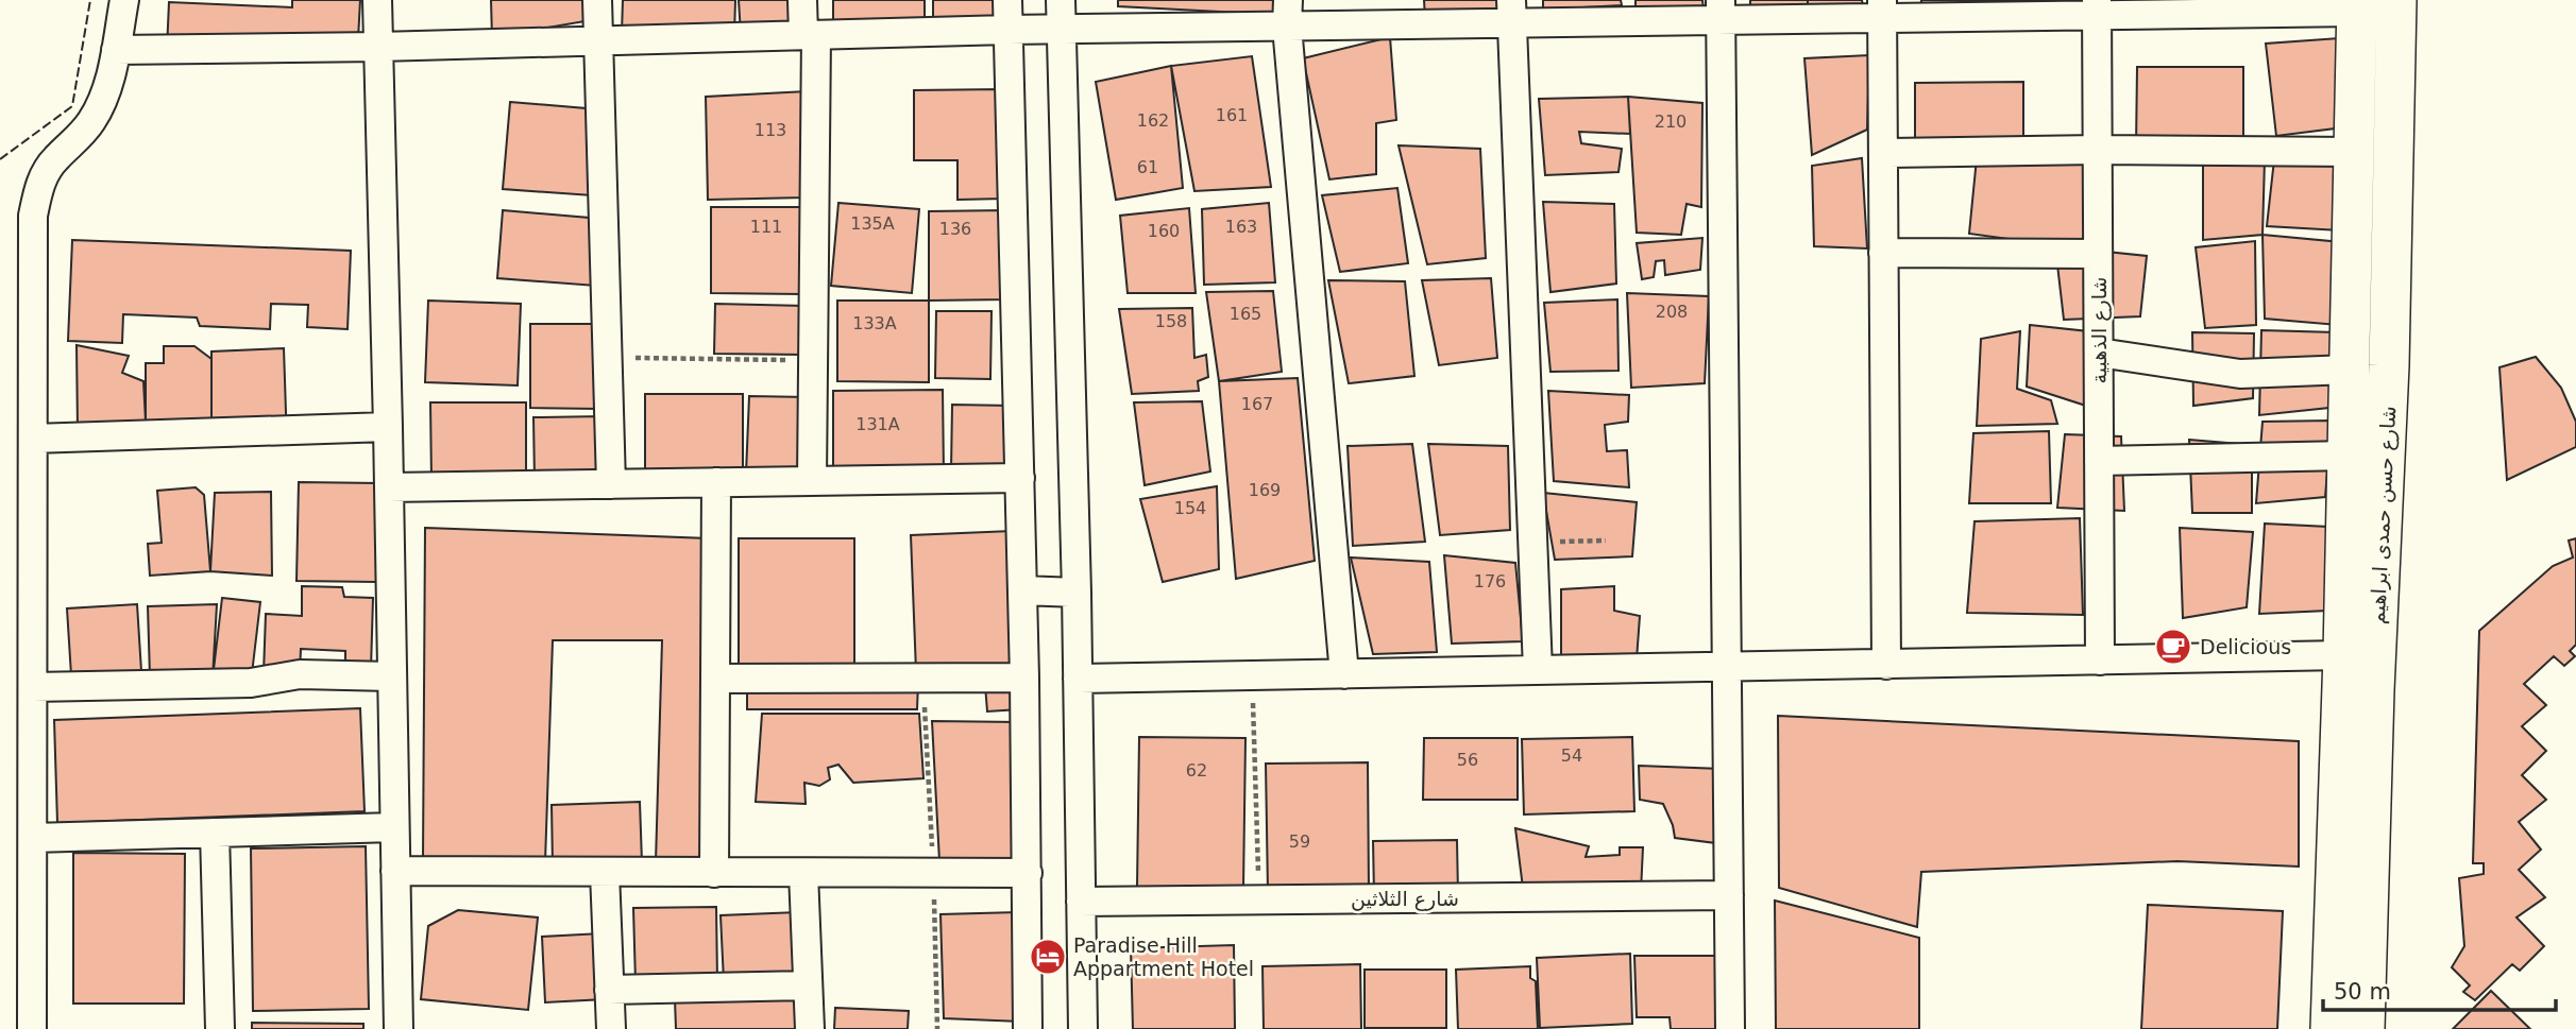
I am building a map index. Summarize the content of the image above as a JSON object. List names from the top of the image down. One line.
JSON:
{"streets":{"main road":["شارع حسن حمدى ابراهيم"],"street":["شارع الذهبية","شارع الثلاثين"]},"places":{"cafe":["Delicious"],"hotel":["Paradise Hill Appartment Hotel"]},"house_numbers":["161","162","210","113","61","135A","111","163","136","160","208","165","158","133A","167","131A","169","154","176","54","56","62","59"],"scale_bar":"50 m"}
